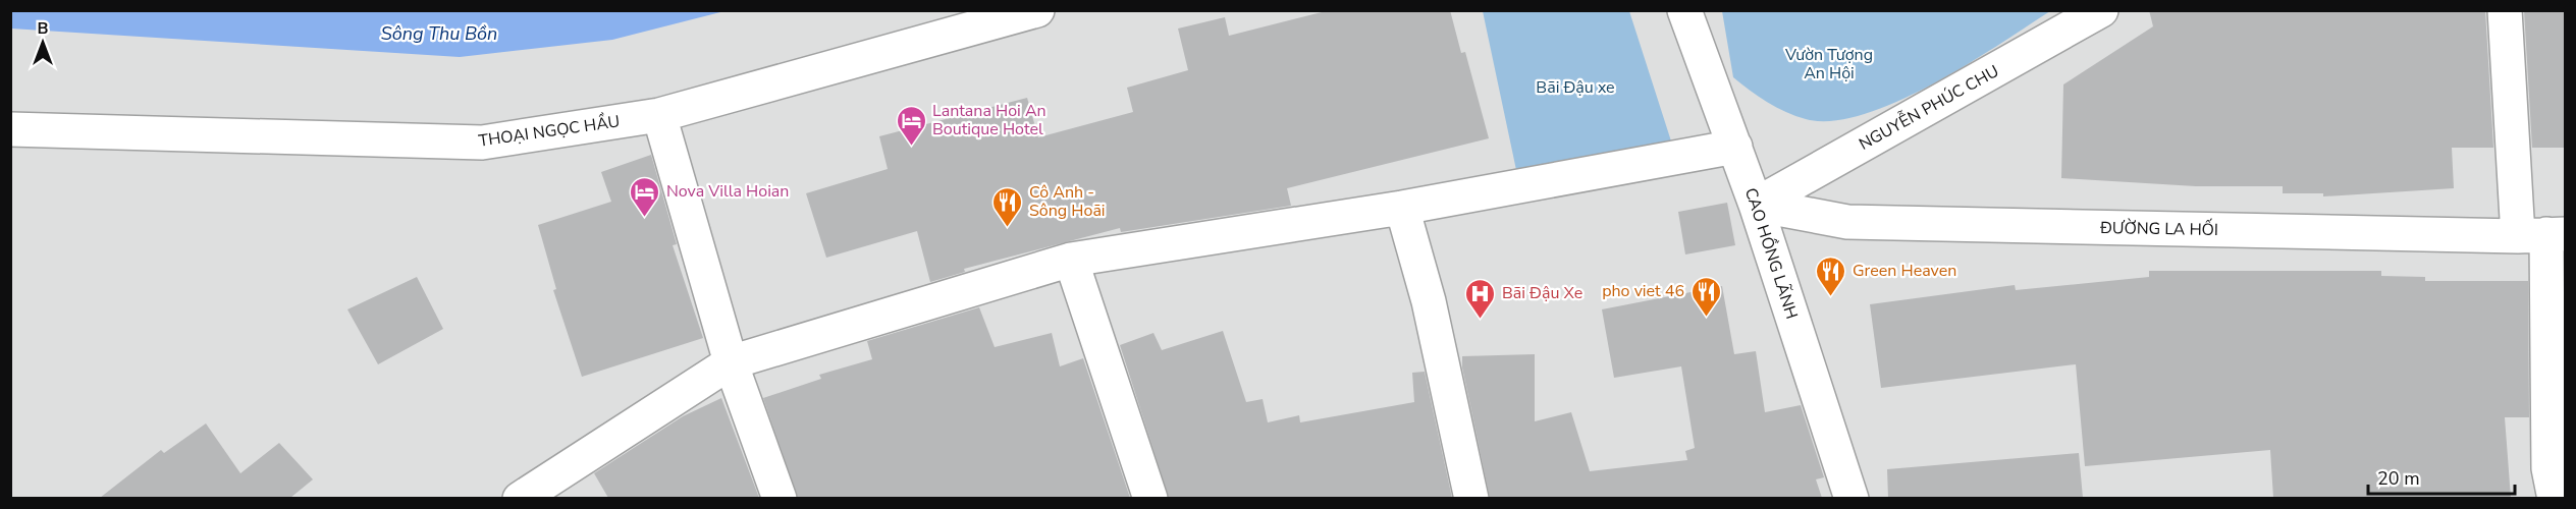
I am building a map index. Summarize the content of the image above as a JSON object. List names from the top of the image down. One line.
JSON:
{"streets":{"street":["NGUYỄN PHÚC CHU","THOẠI NGỌC HẦU","ĐƯỜNG LA HỐI","CAO HỒNG LÃNH"]},"crossings":[["NGUYỄN PHÚC CHU","ĐƯỜNG LA HỐI"],["NGUYỄN PHÚC CHU","CAO HỒNG LÃNH"],["ĐƯỜNG LA HỐI","CAO HỒNG LÃNH"]],"water":["Sông Thu Bồn"],"parks":["Vườn Tượng An Hội","Bãi Đậu xe"],"places":{"hotel":["Lantana Hoi An Boutique Hotel","Nova Villa Hoian"],"restaurant":["Cô Anh - Sông Hoāi","Green Heaven","pho viet 46"],"hospital":["Bãi Đậu Xe"]},"scale_bar":"20 m","north":"top"}
